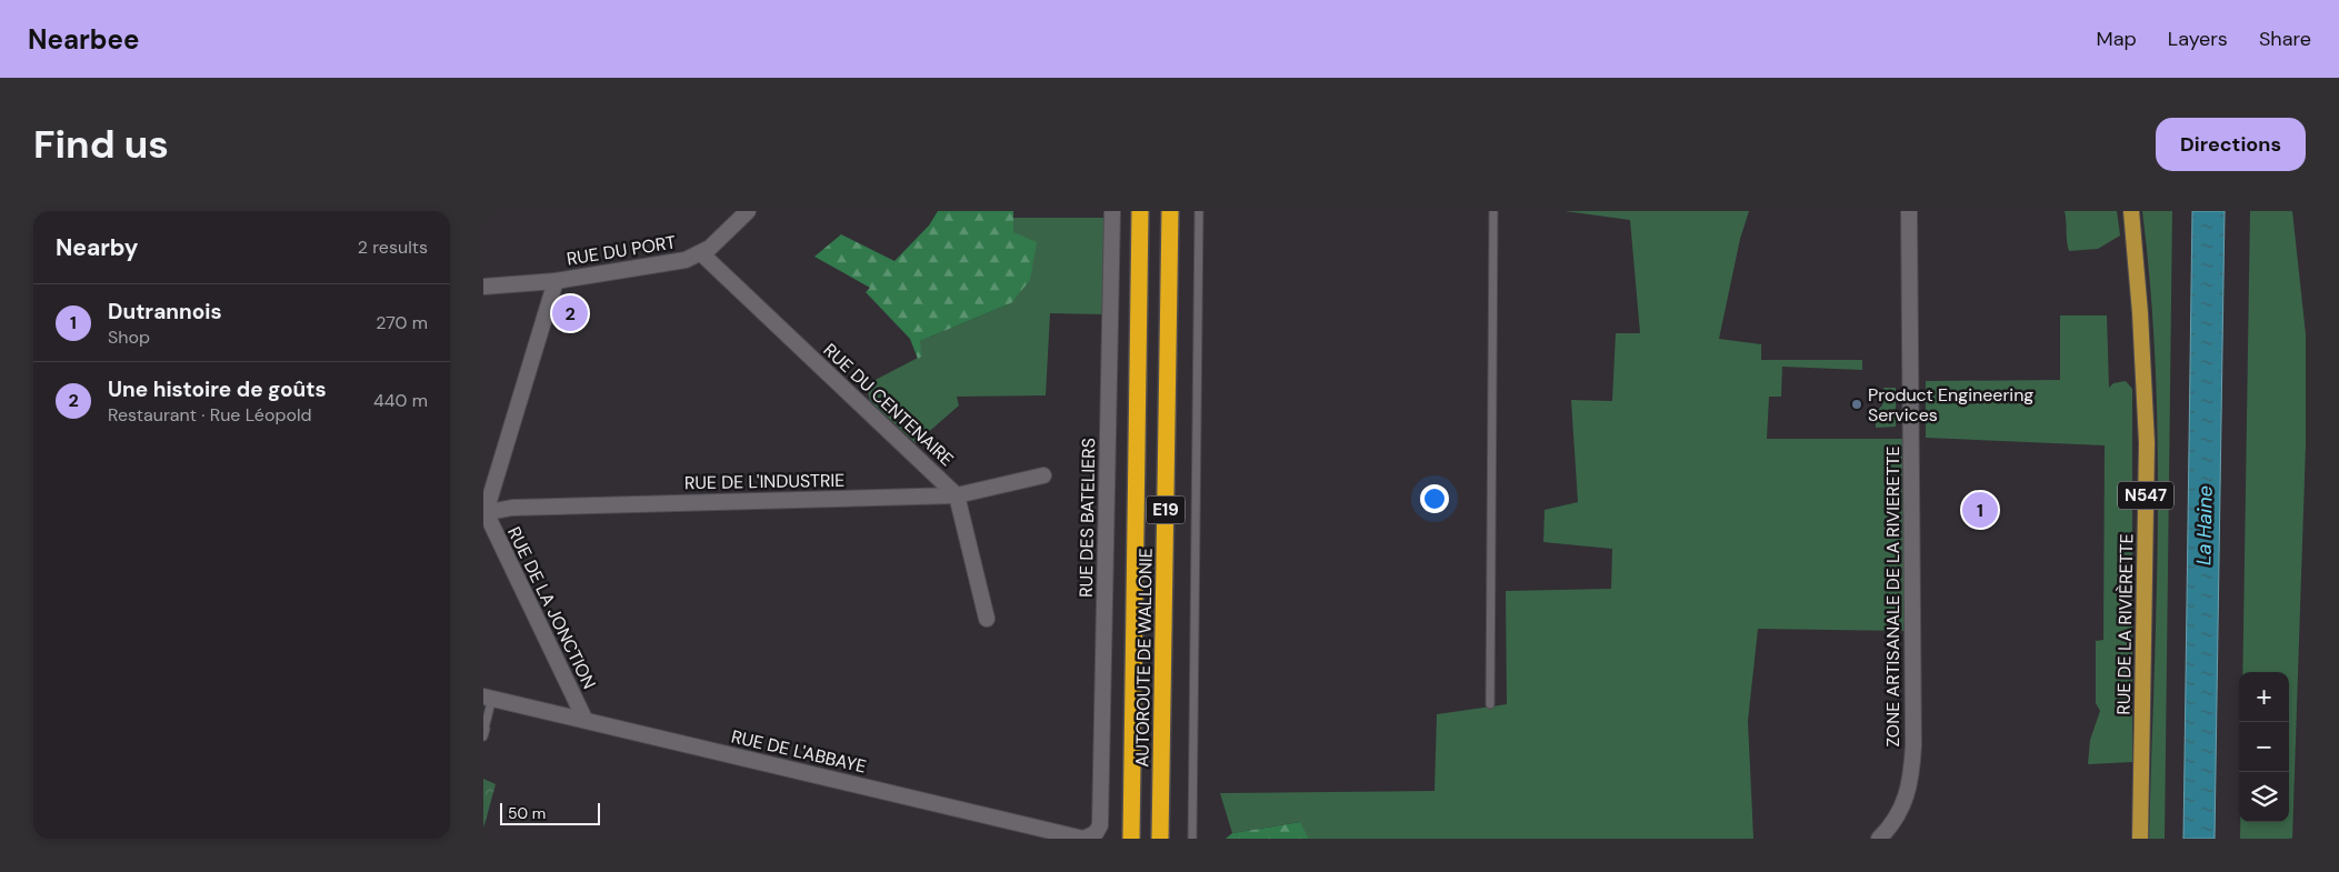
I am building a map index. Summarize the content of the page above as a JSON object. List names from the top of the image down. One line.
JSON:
{"streets":{"highway":["E19","AUTOROUTE DE WALLONIE"],"main road":["N547","RUE DE LA RIVIÈRETTE"],"street":["RUE DU PORT","RUE DU CENTENAIRE","RUE DE L'INDUSTRIE","RUE DES BATELIERS","ZONE ARTISANALE DE LA RIVIERETTE","RUE DE LA JONCTION","RUE DE L'ABBAYE"]},"crossings":[["RUE DU PORT","RUE DU CENTENAIRE"],["RUE DU CENTENAIRE","RUE DE L'INDUSTRIE"],["RUE DE L'INDUSTRIE","RUE DE LA JONCTION"],["RUE DES BATELIERS","RUE DE L'ABBAYE"],["RUE DE LA JONCTION","RUE DE L'ABBAYE"]],"water":["La Haine"],"places":["Product Engineering Services"],"scale_bar":"50 m","page":{"header":"Nearbee","nav":["Map","Layers","Share"],"buttons":"Directions","title":"Find us","heading":["Nearby","2 results"],"list":[{"mark":"1","name":"Dutrannois","note":"Shop","value":"270 m"},{"mark":"2","name":"Une histoire de goûts","note":"Restaurant · Rue Léopold","value":"440 m"}],"pins":["2","1"],"map_buttons":["+","−"],"scale":"50 m"}}
